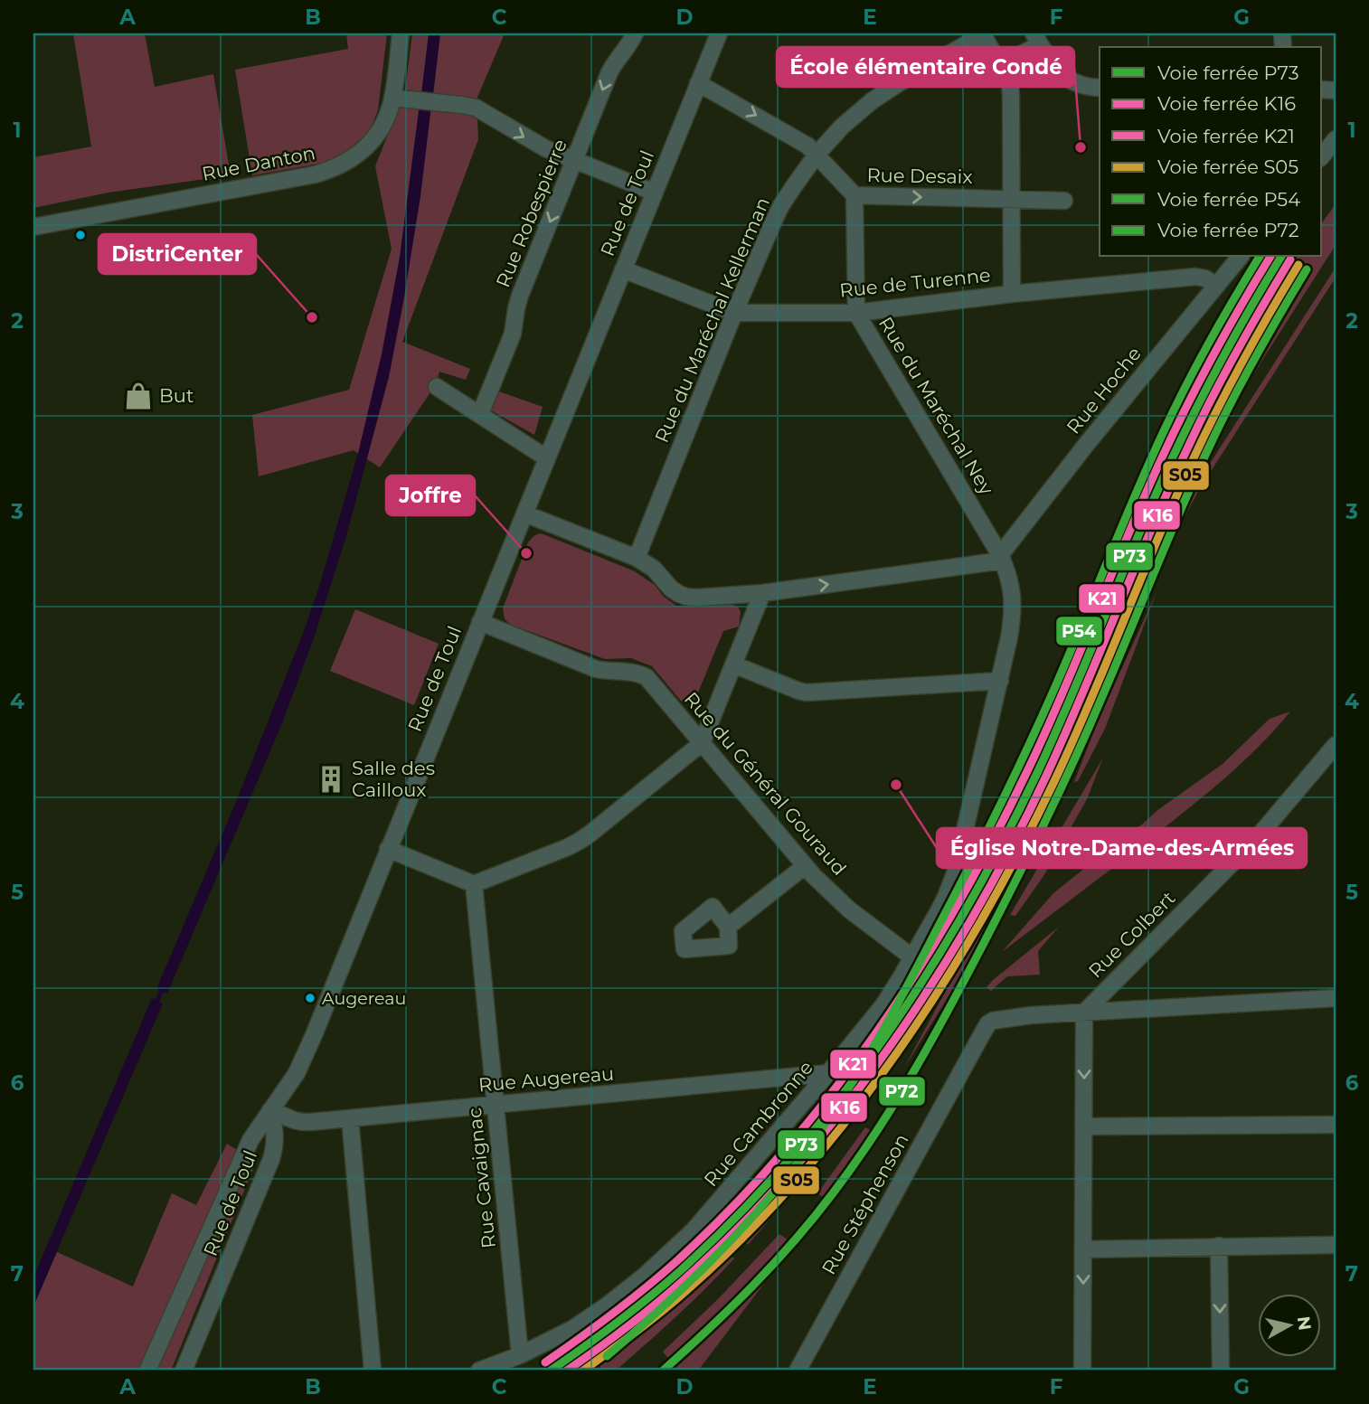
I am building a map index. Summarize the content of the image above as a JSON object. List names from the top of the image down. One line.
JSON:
{"streets":{"street":["Rue Danton","Rue Desaix","Rue de Toul","Rue Robespierre","Rue de Turenne","Rue du Maréchal Kellerman","Rue Hoche","Rue du Maréchal Ney","Rue du Général Gouraud","Rue Colbert","Rue Augereau","Rue Cambronne","Rue Cavaignac","Rue Stéphenson"]},"crossings":[["Rue Desaix","Rue de Toul"],["Rue Desaix","Rue du Maréchal Kellerman"],["Rue Desaix","Rue du Maréchal Ney"],["Rue de Toul","Rue de Turenne"],["Rue de Toul","Rue du Général Gouraud"],["Rue de Toul","Rue Augereau"],["Rue de Turenne","Rue du Maréchal Kellerman"],["Rue de Turenne","Rue Hoche"],["Rue de Turenne","Rue du Maréchal Ney"],["Rue Hoche","Rue du Maréchal Ney"],["Rue Hoche","Rue Cambronne"],["Rue du Maréchal Ney","Rue Cambronne"],["Rue du Général Gouraud","Rue Cambronne"],["Rue Colbert","Rue Stéphenson"],["Rue Augereau","Rue Cambronne"],["Rue Augereau","Rue Cavaignac"],["Rue Cambronne","Rue Cavaignac"]],"one_way":["Rue Desaix","Rue Robespierre"],"places":{"other":["École élémentaire Condé","DistriCenter","Joffre","Église Notre-Dame-des-Armées","Augereau"],"shop":["But"],"building":["Salle des Cailloux"]},"lines":["rail line P73","rail line K21","rail line P54","rail line K16","rail line S05","rail line P72"],"legend":["Voie ferrée P73","Voie ferrée K16","Voie ferrée K21","Voie ferrée S05","Voie ferrée P54","Voie ferrée P72"],"north":"right","grid":{"columns":["A","B","C","D","E","F","G"],"rows":["1","2","3","4","5","6","7"]}}
